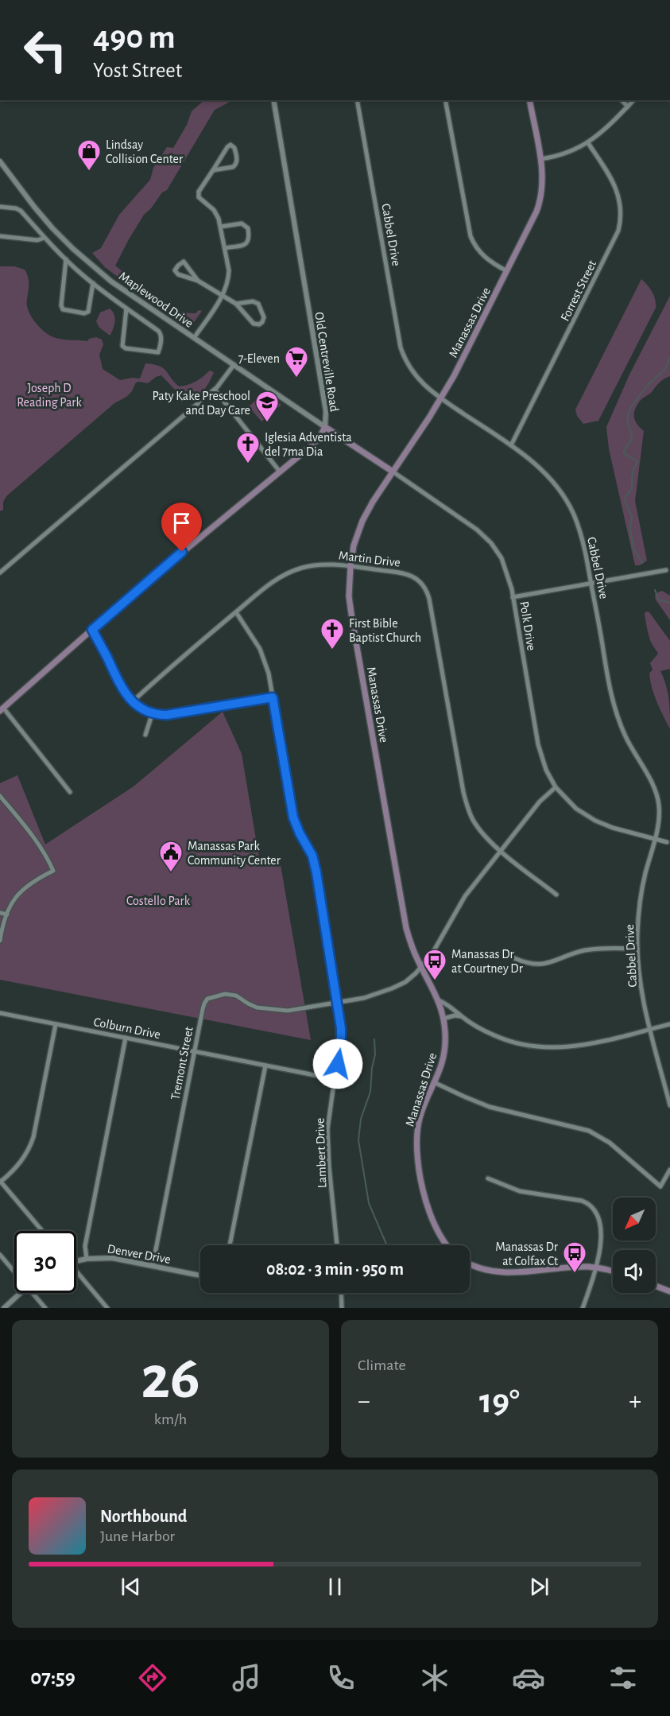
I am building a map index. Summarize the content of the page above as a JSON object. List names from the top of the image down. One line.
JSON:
{"streets":{"main road":["Manassas Drive","Old Centreville Road","Polk Drive"],"street":["Cabbel Drive","Forrest Street","Maplewood Drive","Martin Drive","Colburn Drive","Tremont Street","Lambert Drive","Denver Drive"]},"crossings":[["Cabbel Drive","Forrest Street"],["Cabbel Drive","Manassas Drive"],["Cabbel Drive","Polk Drive"],["Maplewood Drive","Old Centreville Road"],["Maplewood Drive","Polk Drive"],["Manassas Drive","Martin Drive"],["Manassas Drive","Polk Drive"],["Manassas Drive","Tremont Street"],["Old Centreville Road","Polk Drive"],["Martin Drive","Tremont Street"],["Martin Drive","Lambert Drive"],["Polk Drive","Tremont Street"],["Colburn Drive","Tremont Street"],["Colburn Drive","Lambert Drive"],["Tremont Street","Lambert Drive"],["Tremont Street","Denver Drive"]],"parks":["Joseph D Reading Park","Costello Park"],"places":{"shop":["Lindsay Collision Center"],"supermarket":["7-Eleven"],"school or university":["Paty Kake Preschool and Day Care"],"church":["Iglesia Adventista del 7ma Dia","First Bible Baptist Church"],"public building":["Manassas Park Community Center"],"bus stop":["Manassas Dr at Courtney Dr","Manassas Dr at Colfax Ct"]},"north":"bottom left","page":{"turn":["490 m","Yost Street"],"limit":"30","trip":"08:02 · 3 min · 950 m","tile":[["26","km/h"],"Climate"],"heat":["−","19°","+"],"song":["Northbound","June Harbor"],"tabs":"07:59"}}
